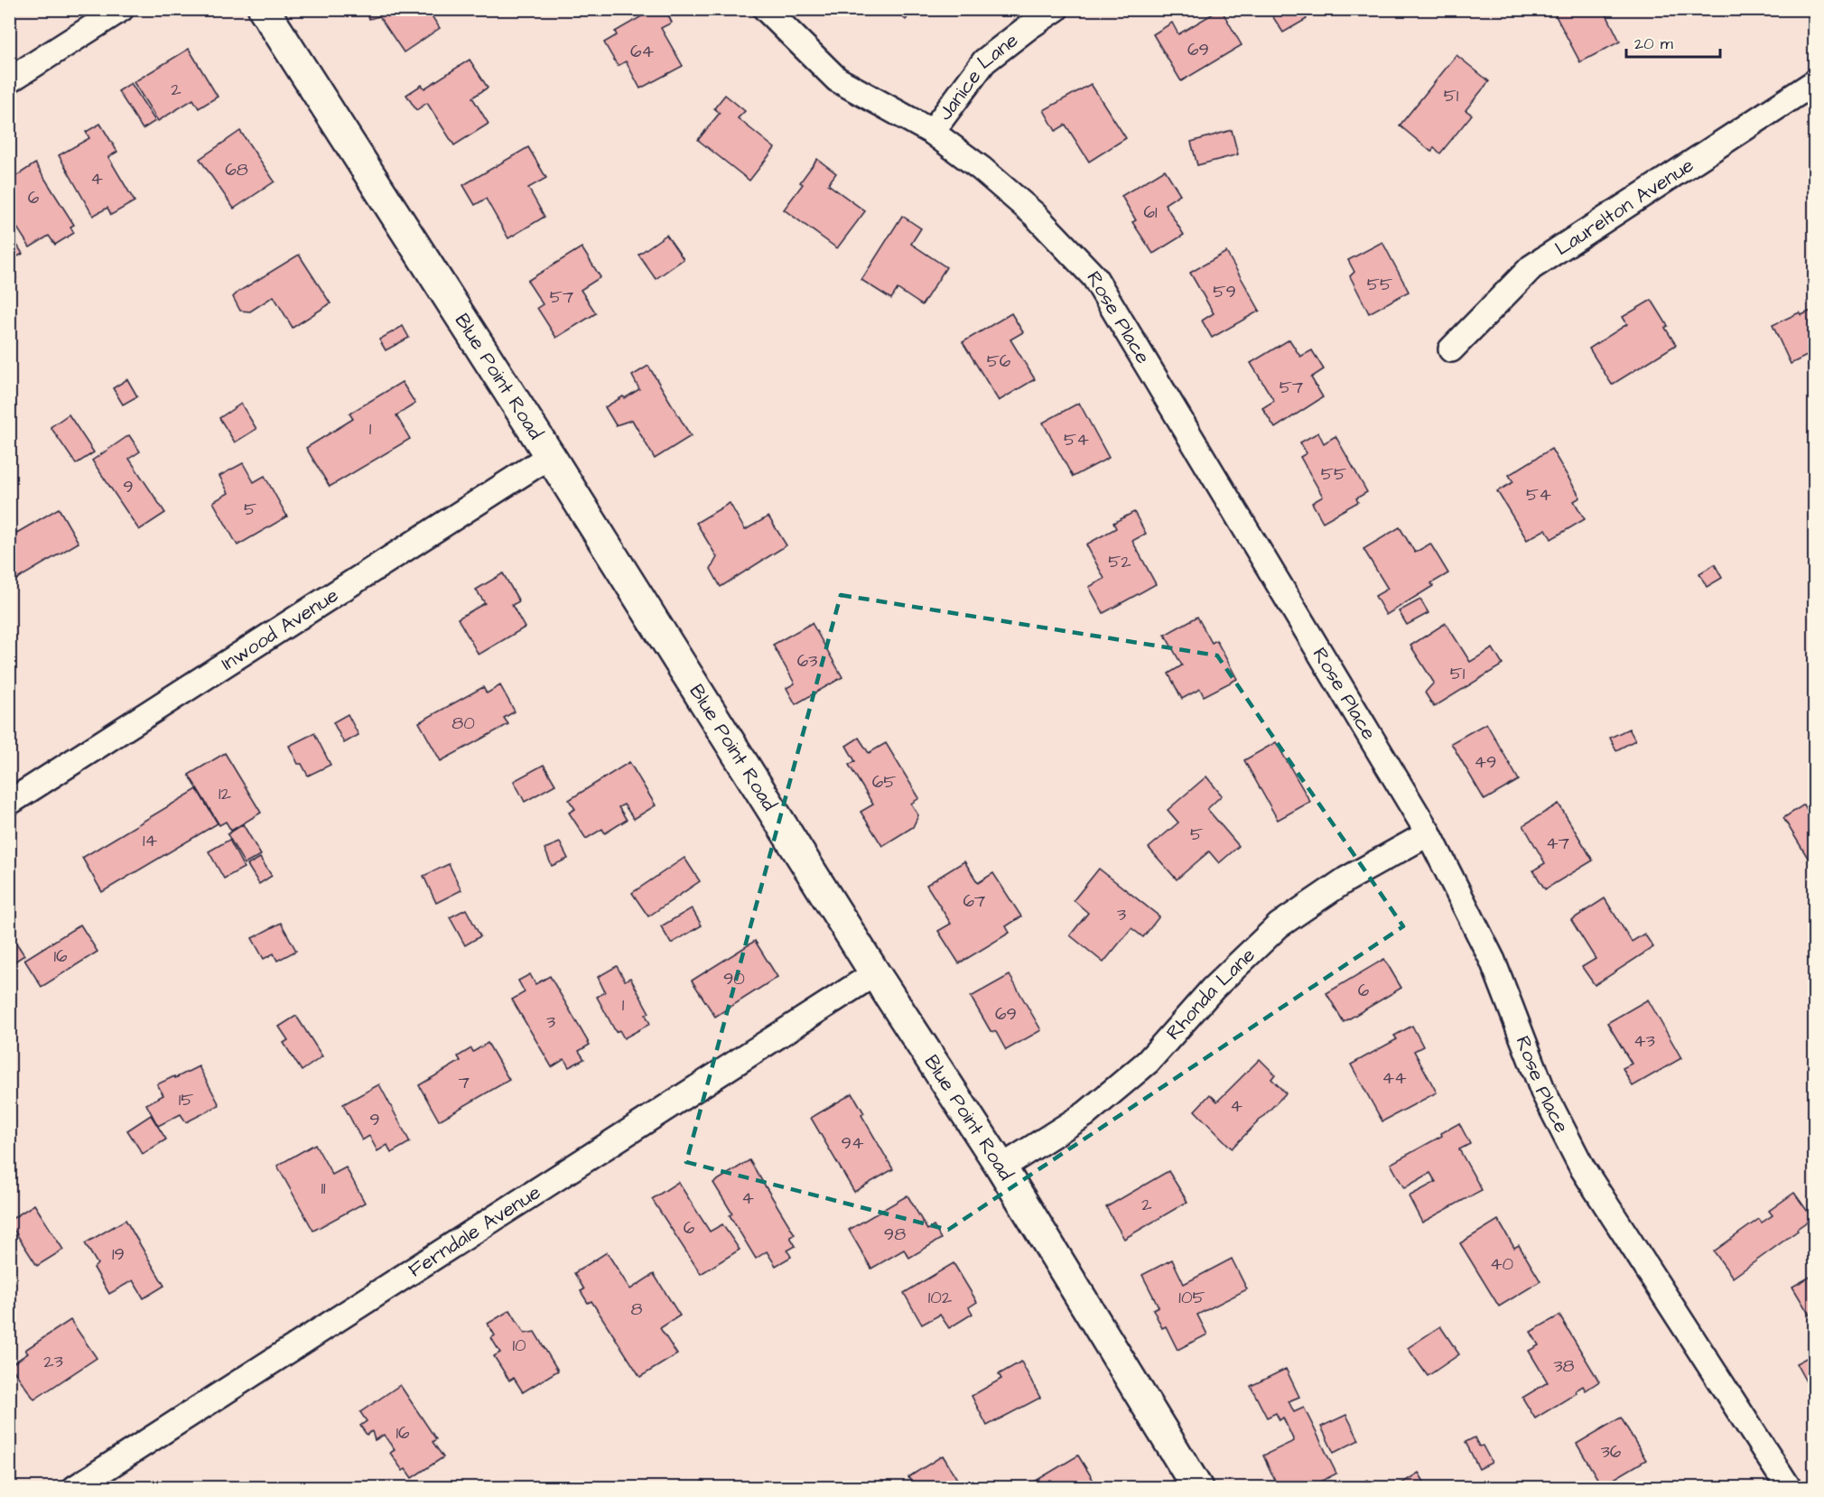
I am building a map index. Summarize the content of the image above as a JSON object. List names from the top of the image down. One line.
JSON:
{"streets":{"street":["Janice Lane","Laurelton Avenue","Rose Place","Blue Point Road","Inwood Avenue","Rhonda Lane","Ferndale Avenue"]},"crossings":[["Janice Lane","Rose Place"],["Rose Place","Rhonda Lane"],["Blue Point Road","Inwood Avenue"],["Blue Point Road","Rhonda Lane"],["Blue Point Road","Ferndale Avenue"]],"house_numbers":["69","64","2","51","68","4","6","61","55","59","57","56","57","1","54","55","9","54","5","52","63","51","80","49","65","12","5","14","47","67","3","16","90","6","1","69","3","43","44","7","15","4","9","94","11","4","2","6","98","19","40","102","105","8","10","23","38","16","36"],"scale_bar":"20 m"}
